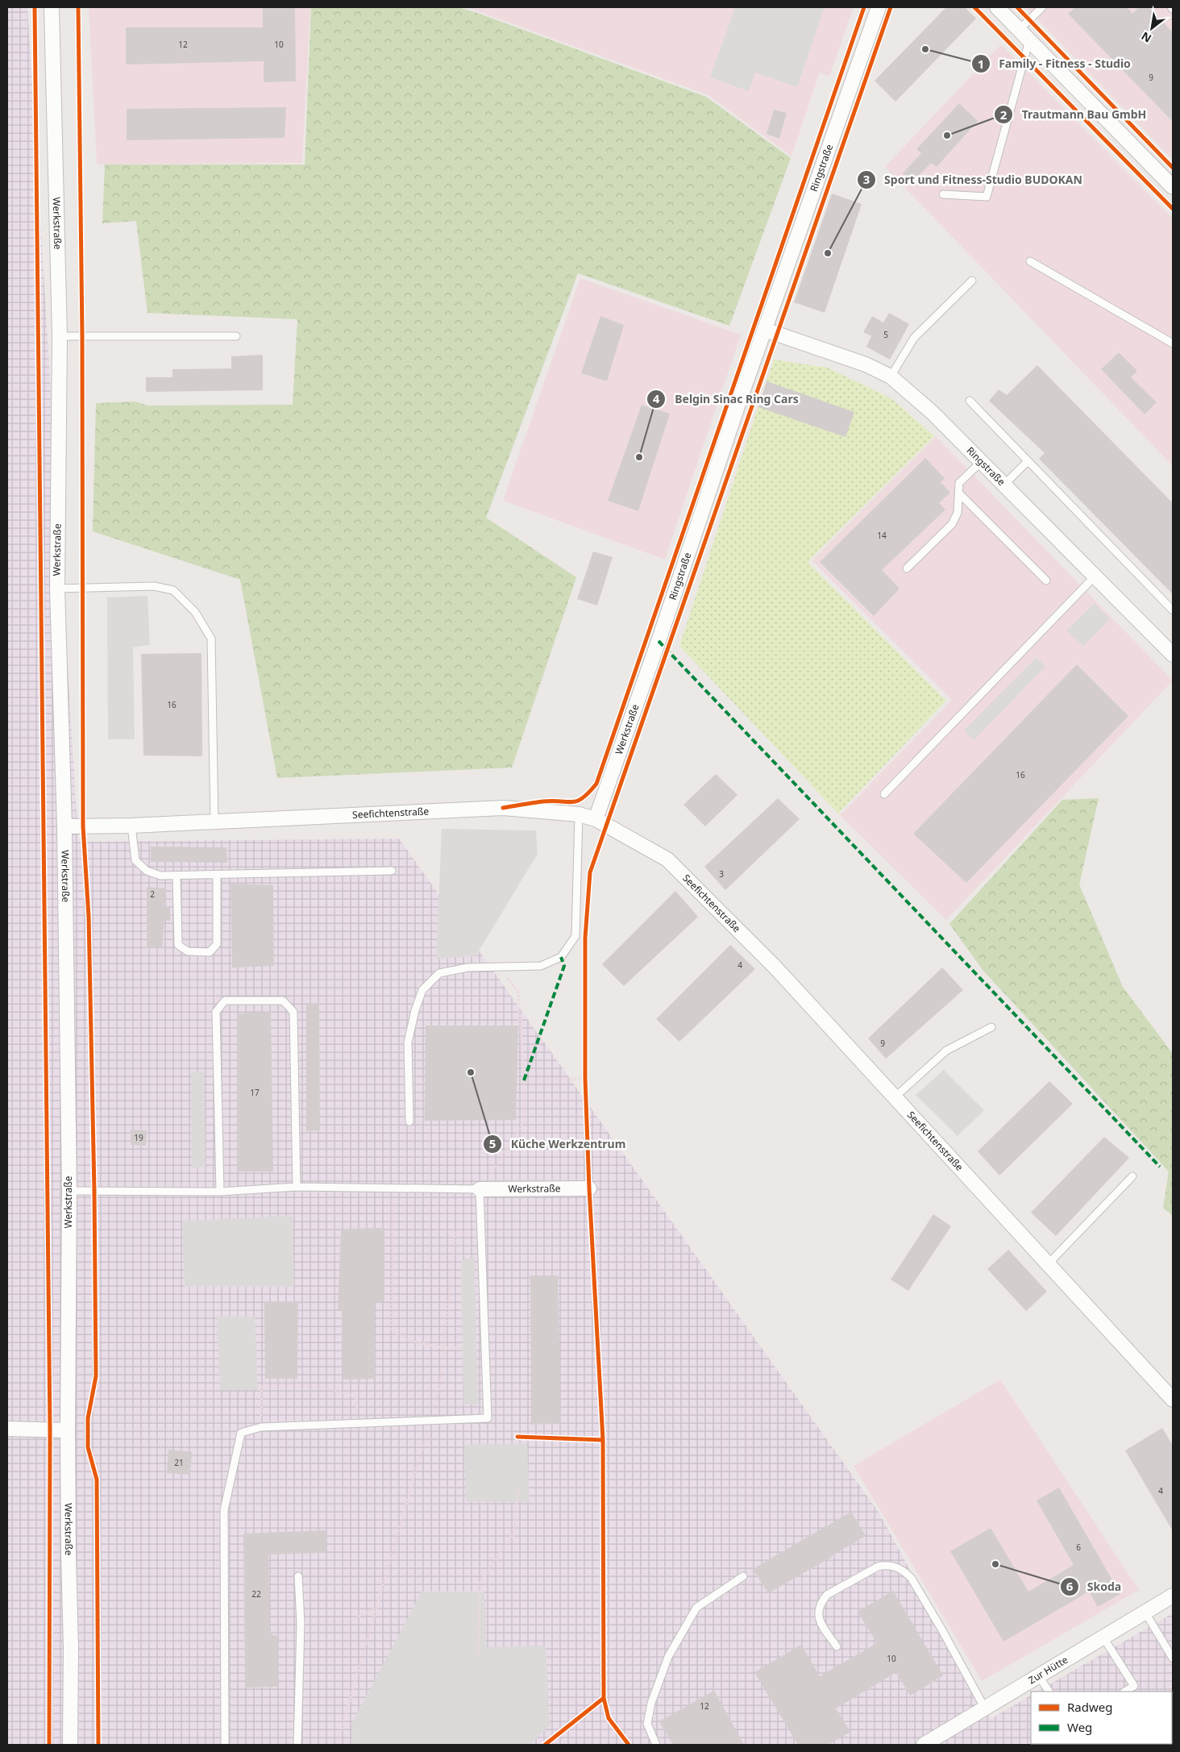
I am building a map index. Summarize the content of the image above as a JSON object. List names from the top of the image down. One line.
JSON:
{"streets":{"street":["Ringstraße","Werkstraße","Seefichtenstraße","Zur Hütte"]},"crossings":[["Ringstraße","Werkstraße"],["Werkstraße","Seefichtenstraße"]],"places":["Family - Fitness - Studio","Trautmann Bau GmbH","Sport und Fitness-Studio BUDOKAN","Belgin Sinac Ring Cars","Küche Werkzentrum","Skoda"],"house_numbers":["12","10","9","5","14","16","16","3","2","4","9","17","19","21","4","6","22","10","12"],"legend":["Radweg","Weg"],"north":"bottom left"}
